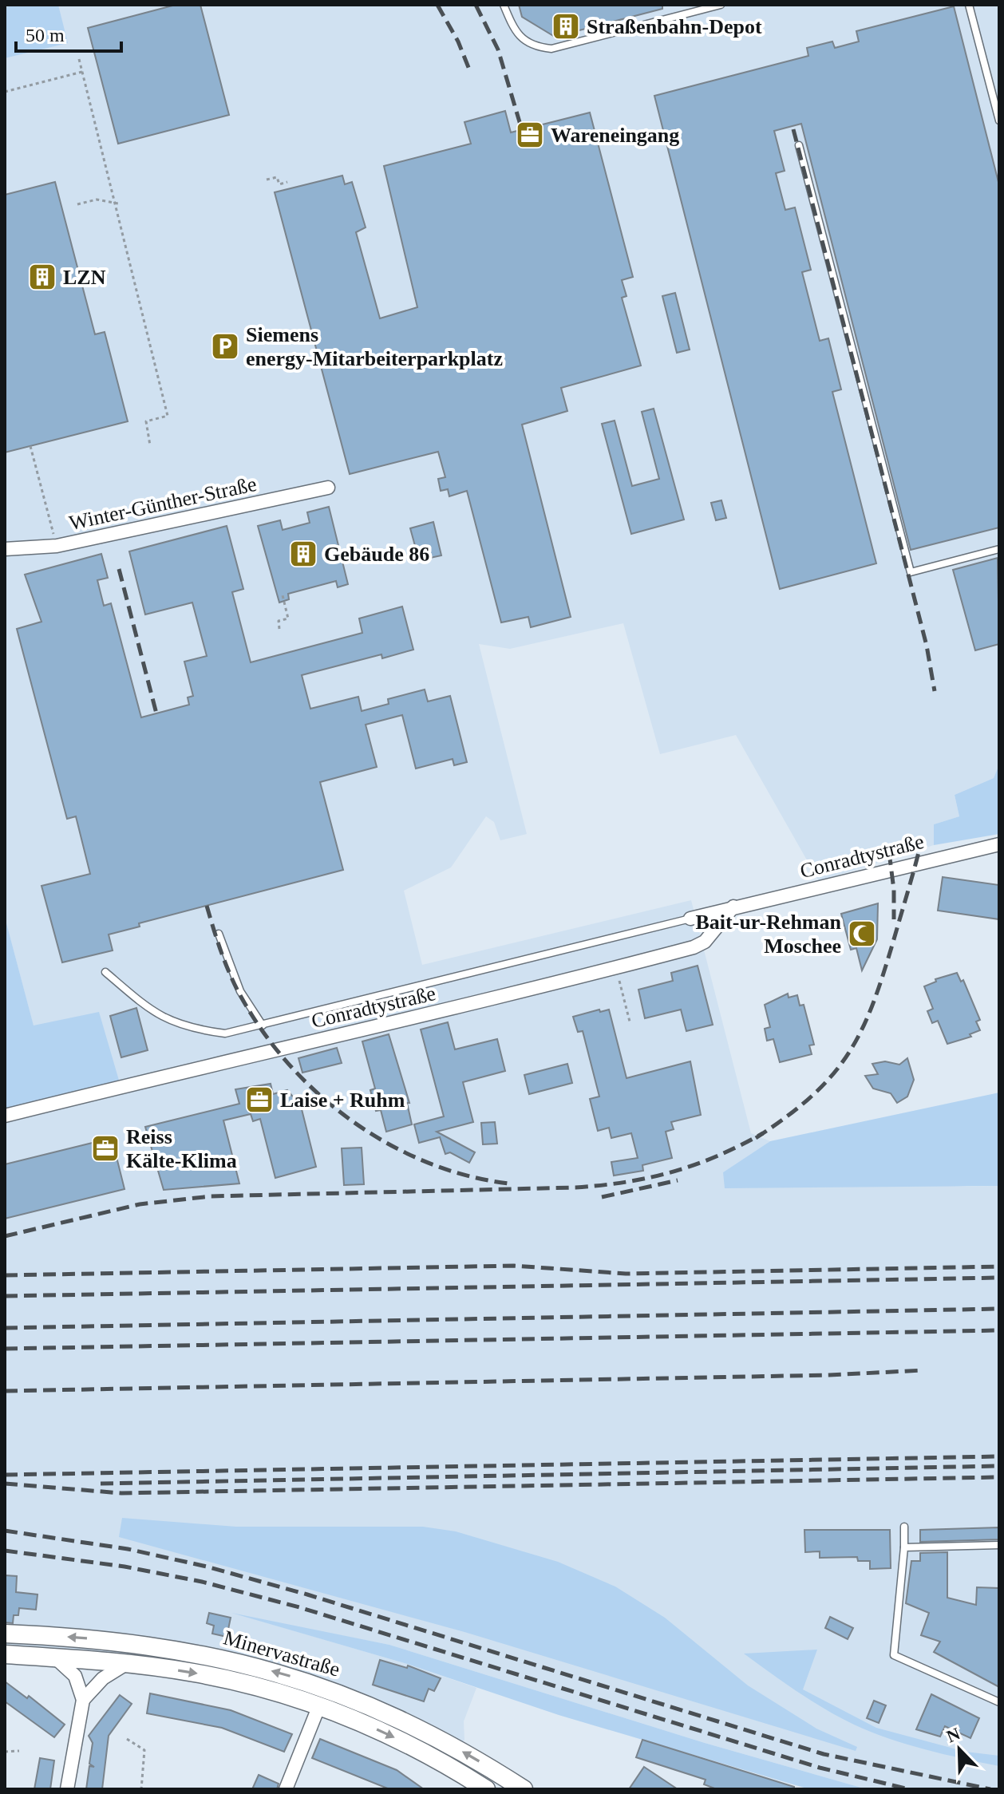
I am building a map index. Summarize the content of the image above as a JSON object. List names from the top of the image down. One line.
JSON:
{"streets":{"main road":["Minervastraße"],"street":["Winter-Günther-Straße","Conradtystraße"]},"places":{"building":["Straßenbahn-Depot","LZN","Gebäude 86"],"office":["Wareneingang","Laise + Ruhm","Reiss Kälte-Klima"],"parking":["Siemens energy-Mitarbeiterparkplatz"],"mosque":["Bait-ur-Rehman Moschee"]},"scale_bar":"50 m","north":"top left"}
